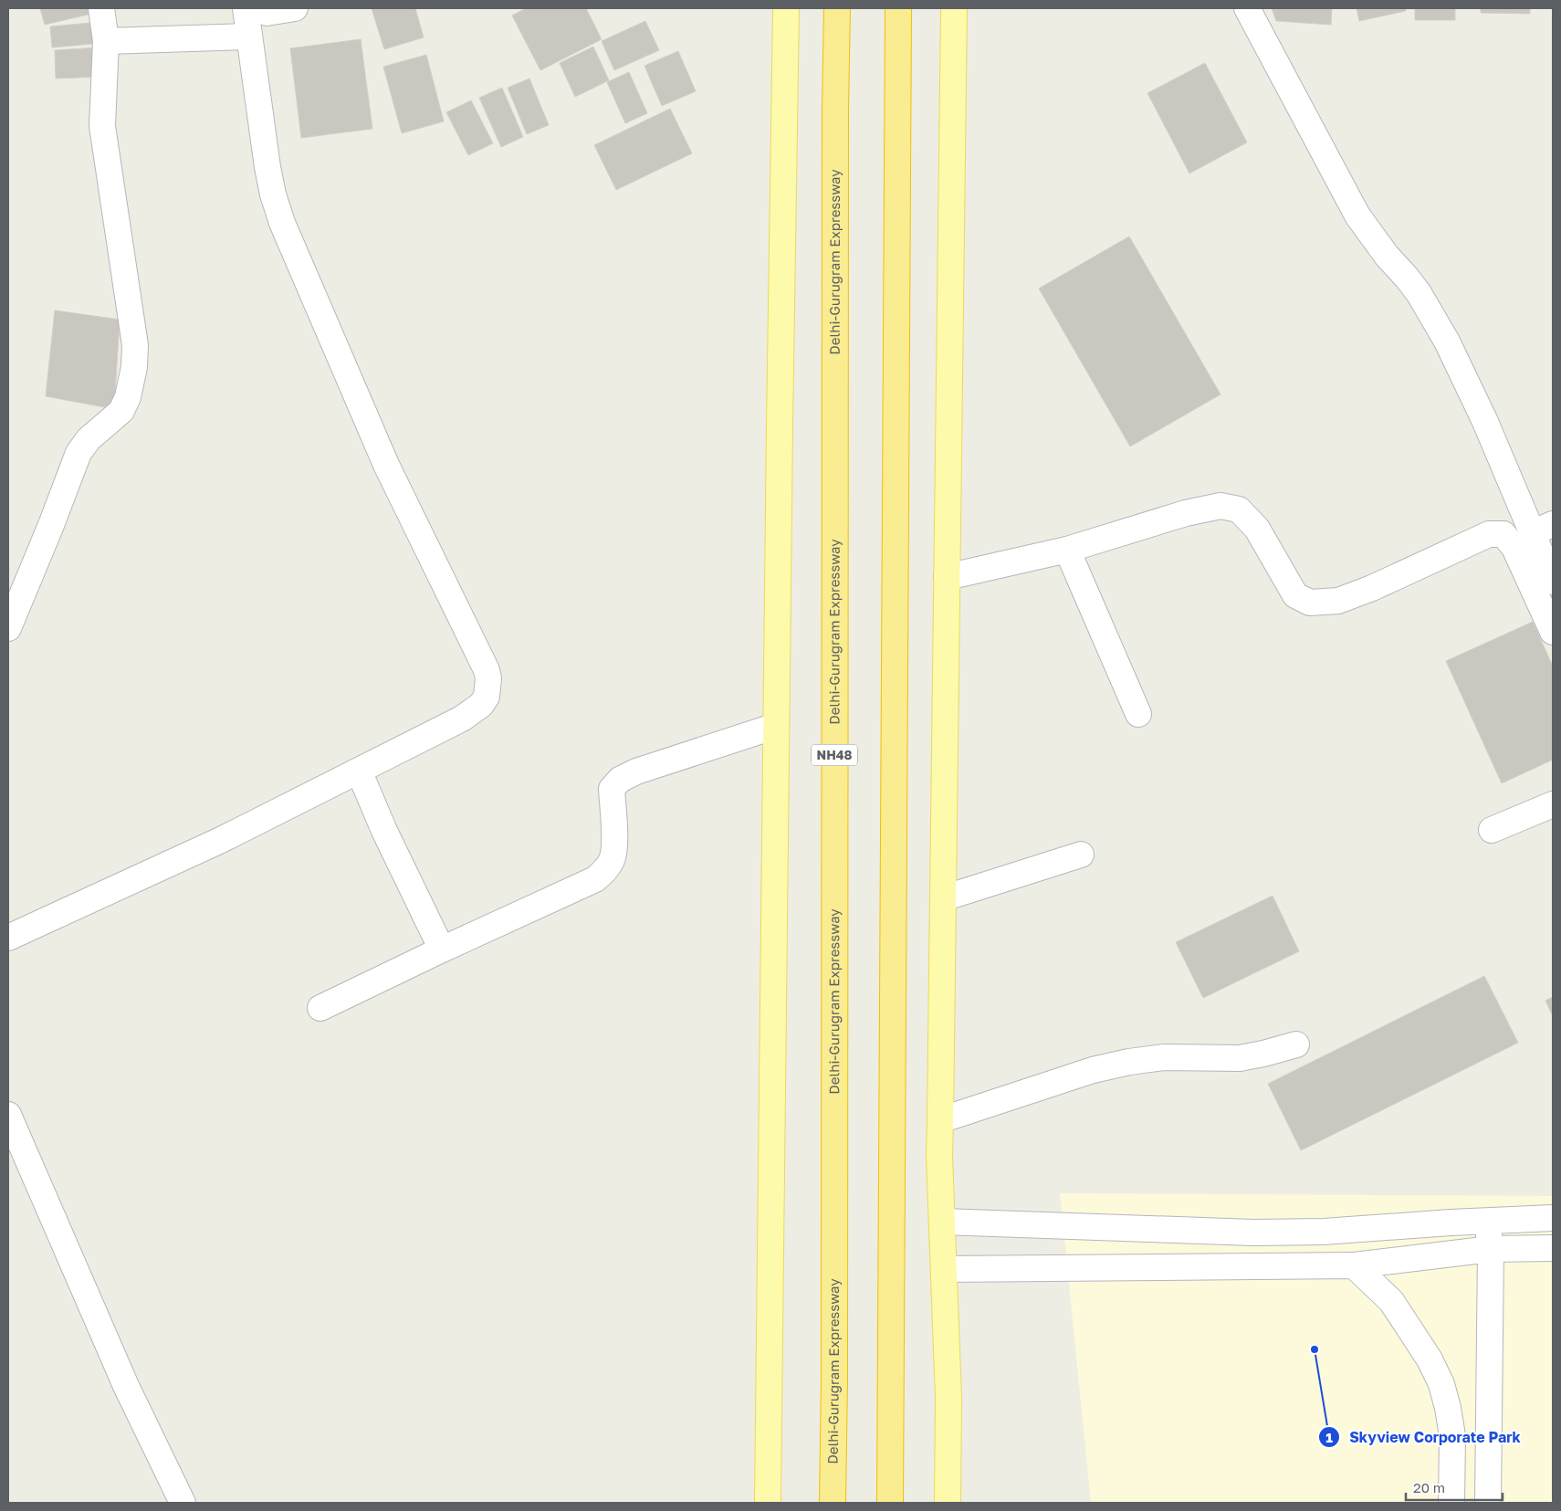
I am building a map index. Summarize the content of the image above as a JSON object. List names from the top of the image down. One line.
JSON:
{"streets":{"highway":["Delhi-Gurugram Expressway","NH48"]},"places":["Skyview Corporate Park"],"scale_bar":"20 m"}
